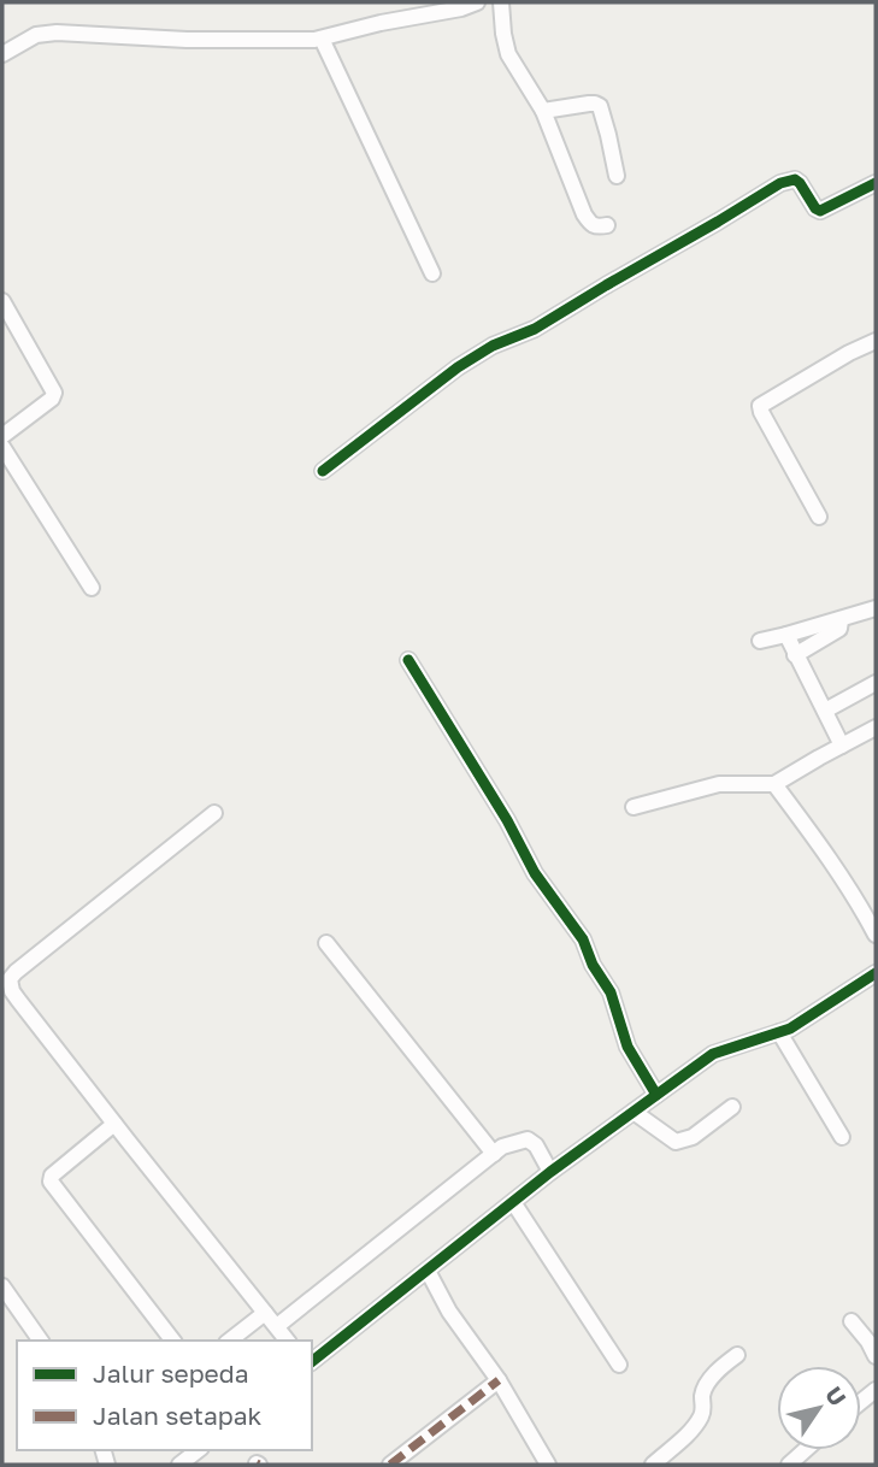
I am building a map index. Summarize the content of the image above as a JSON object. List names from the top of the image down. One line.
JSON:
{"legend":["Jalur sepeda","Jalan setapak"],"north":"top right"}
